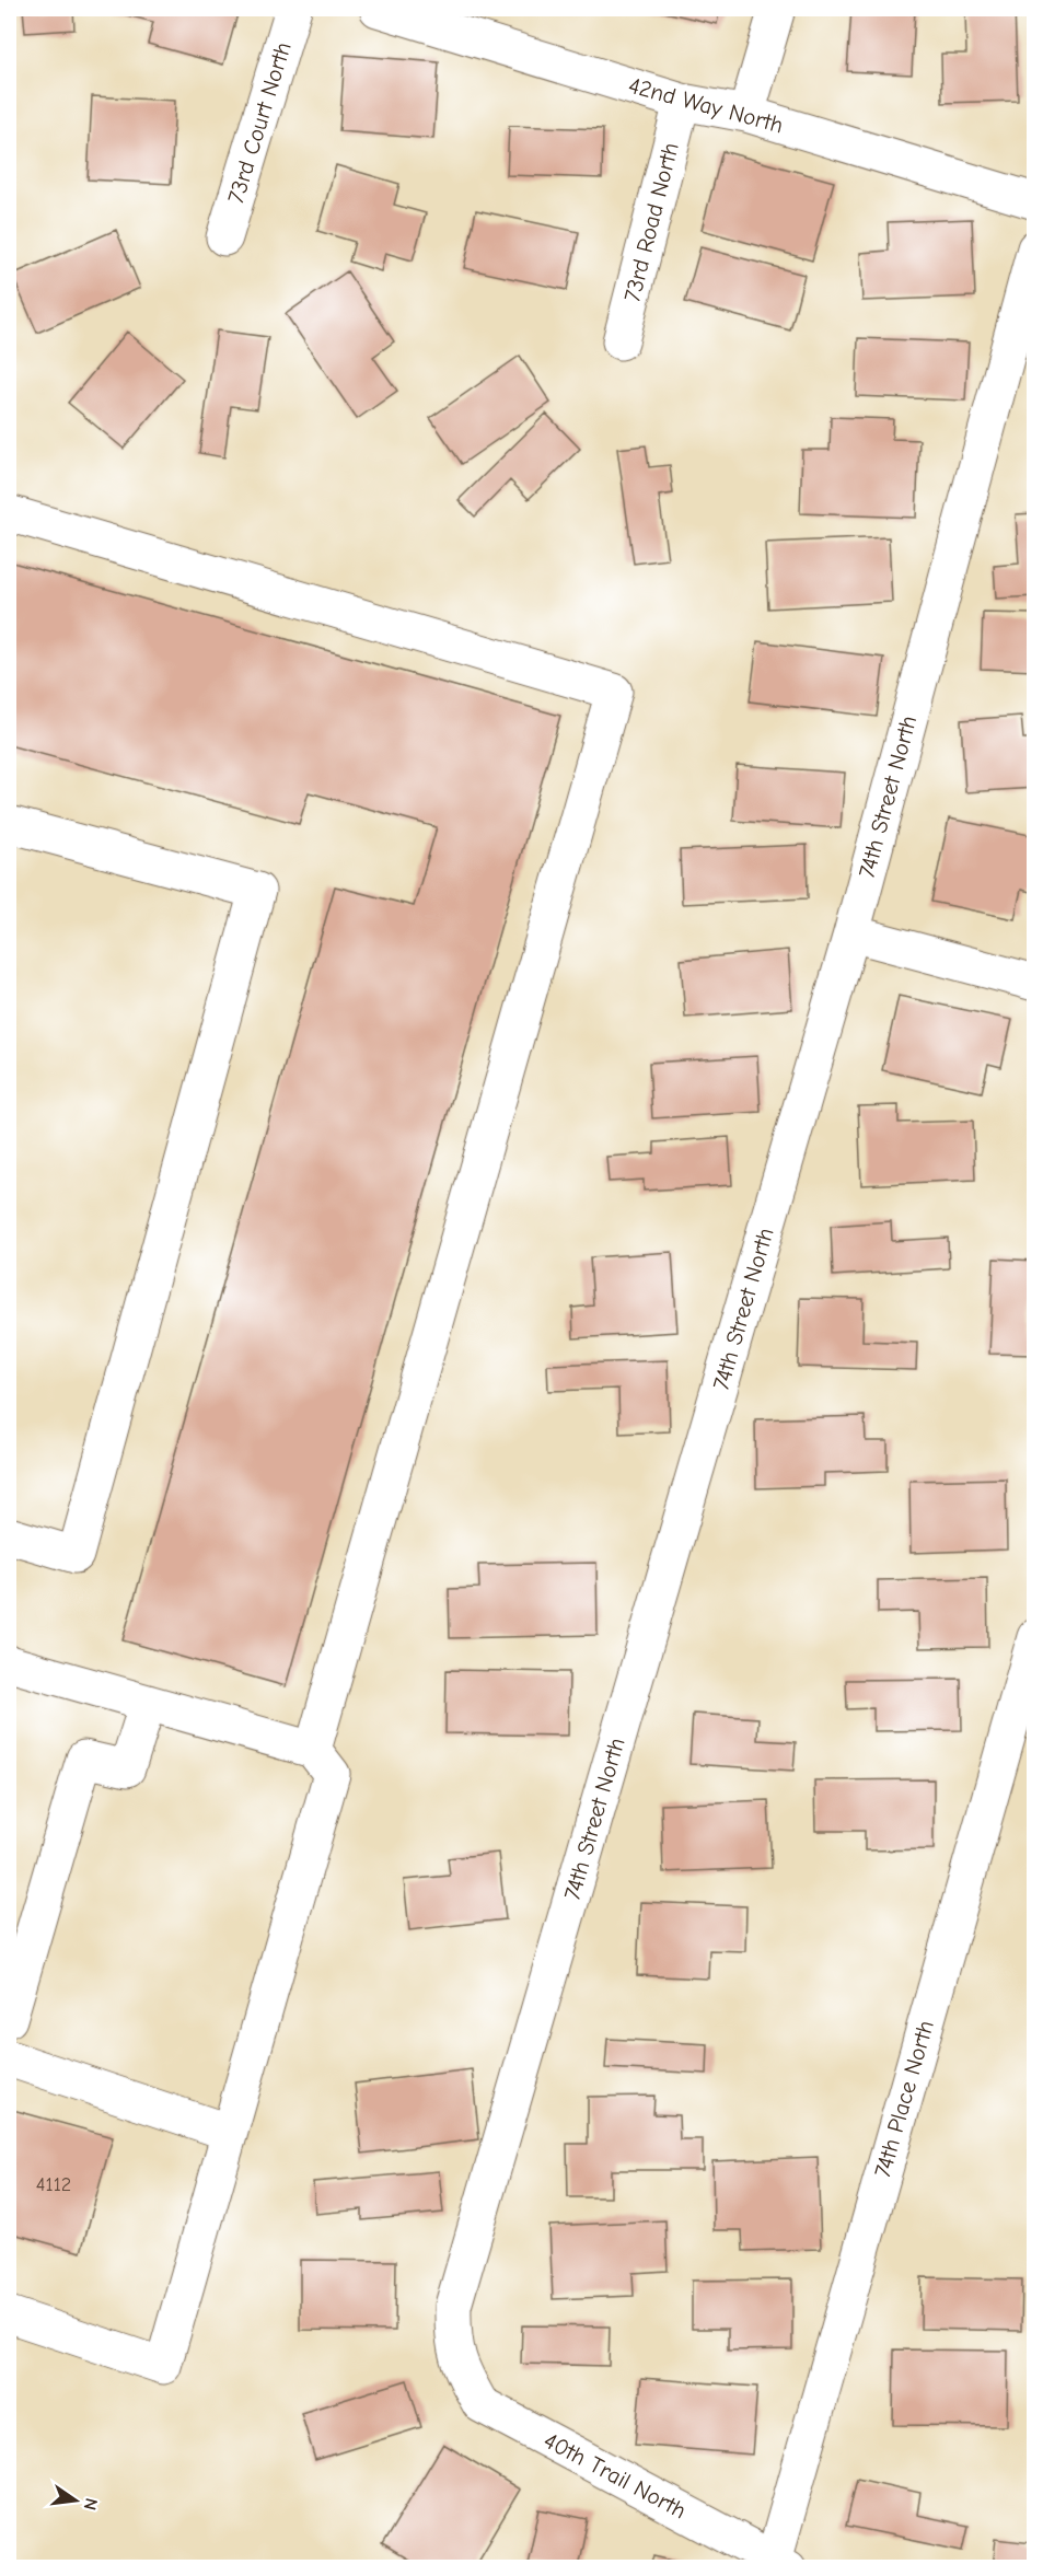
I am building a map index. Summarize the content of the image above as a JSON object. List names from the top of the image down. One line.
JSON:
{"streets":{"street":["42nd Way North","73rd Court North","73rd Road North","74th Street North","74th Place North","40th Trail North"]},"crossings":[["42nd Way North","73rd Road North"],["74th Street North","40th Trail North"],["74th Place North","40th Trail North"]],"house_numbers":["4112"],"north":"right"}
